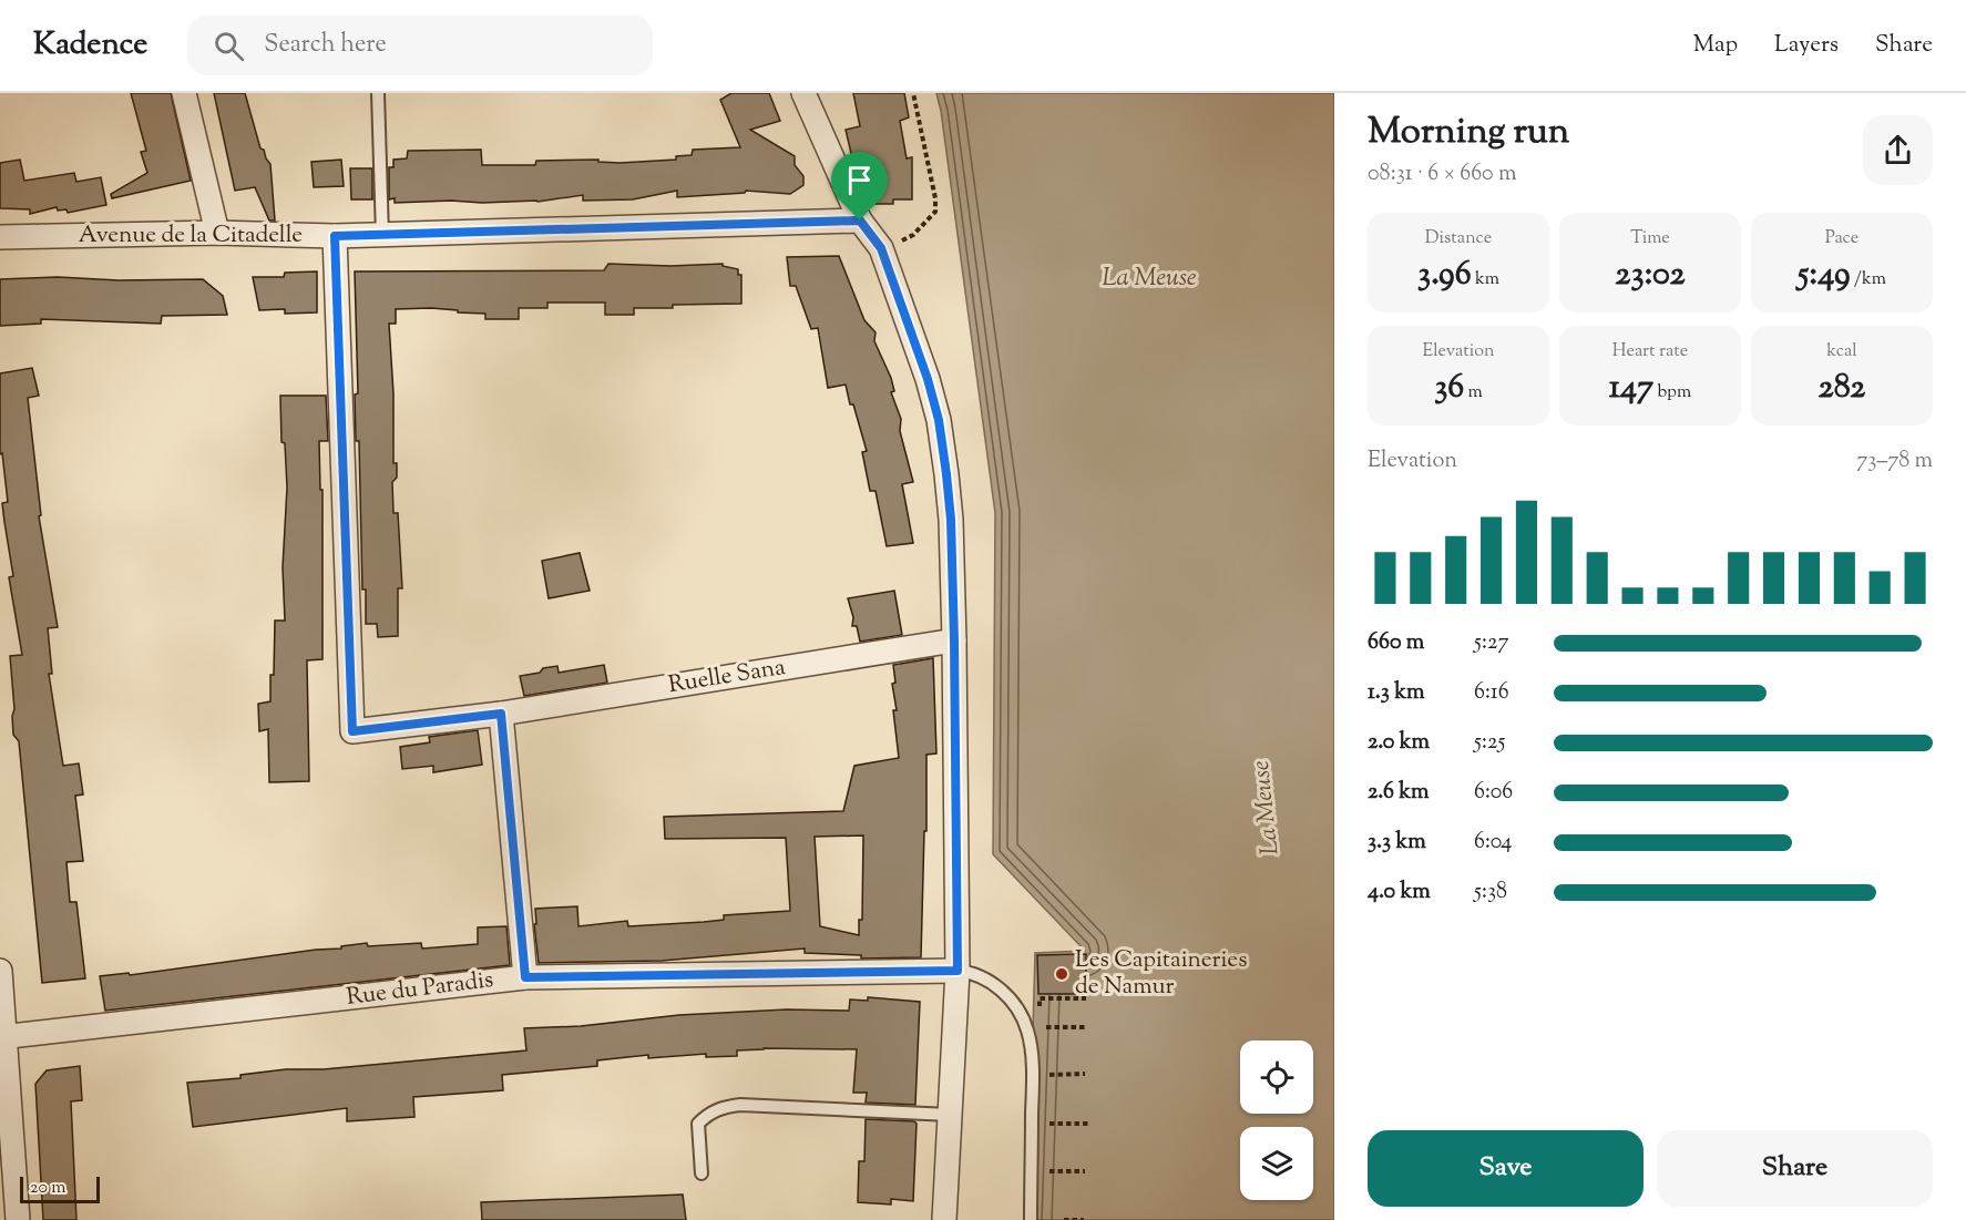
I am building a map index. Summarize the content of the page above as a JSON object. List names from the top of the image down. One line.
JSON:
{"streets":{"street":["Avenue de la Citadelle","Ruelle Sana","Rue du Paradis"]},"crossings":[["Avenue de la Citadelle","Ruelle Sana"]],"water":["La Meuse"],"places":["Les Capitaineries de Namur"],"scale_bar":"20 m","page":{"header":"Kadence","search":"Search here","nav":["Map","Layers","Share"],"heading":["Morning run","08:31 · 6 × 660 m"],"stats":[["Distance","3.96 km"],["Time","23:02"],["Pace","5:49 /km"],["Elevation","36 m"],["Heart rate","147 bpm"],["kcal","282"]],"chart":["Elevation","73–78 m"],"list":[{"name":"660 m","note":"5:27"},{"name":"1.3 km","note":"6:16"},{"name":"2.0 km","note":"5:25"},{"name":"2.6 km","note":"6:06"},{"name":"3.3 km","note":"6:04"},{"name":"4.0 km","note":"5:38"}],"buttons":["Save","Share"],"scale":"20 m"}}
